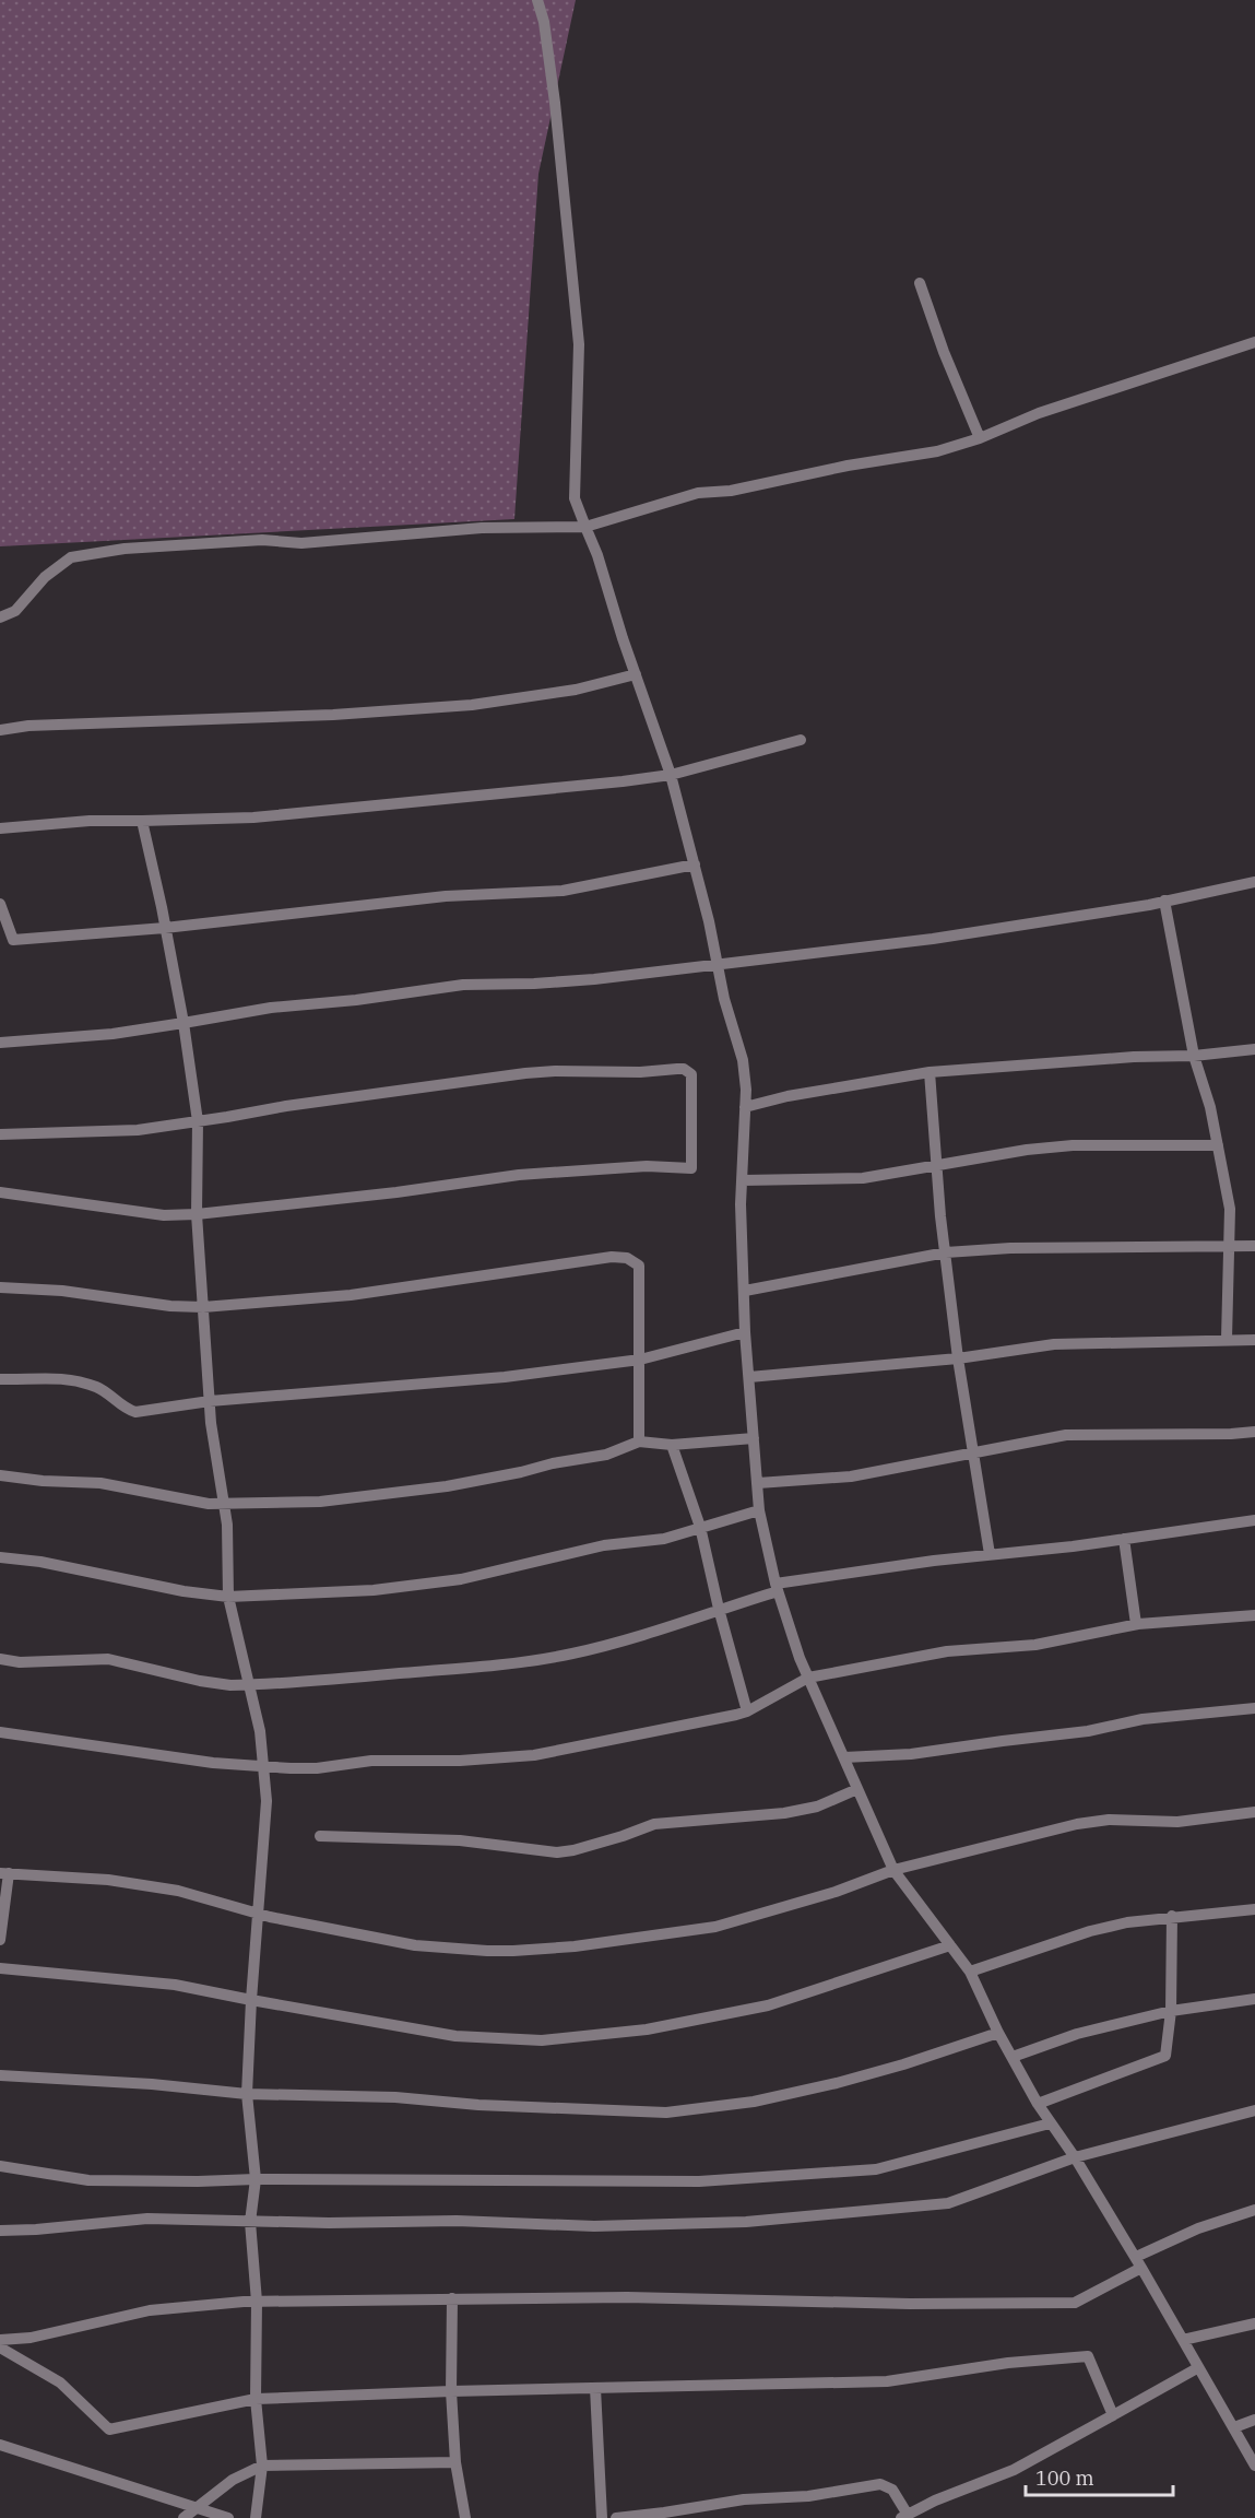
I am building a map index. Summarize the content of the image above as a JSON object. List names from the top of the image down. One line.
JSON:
{"scale_bar":"100 m"}
